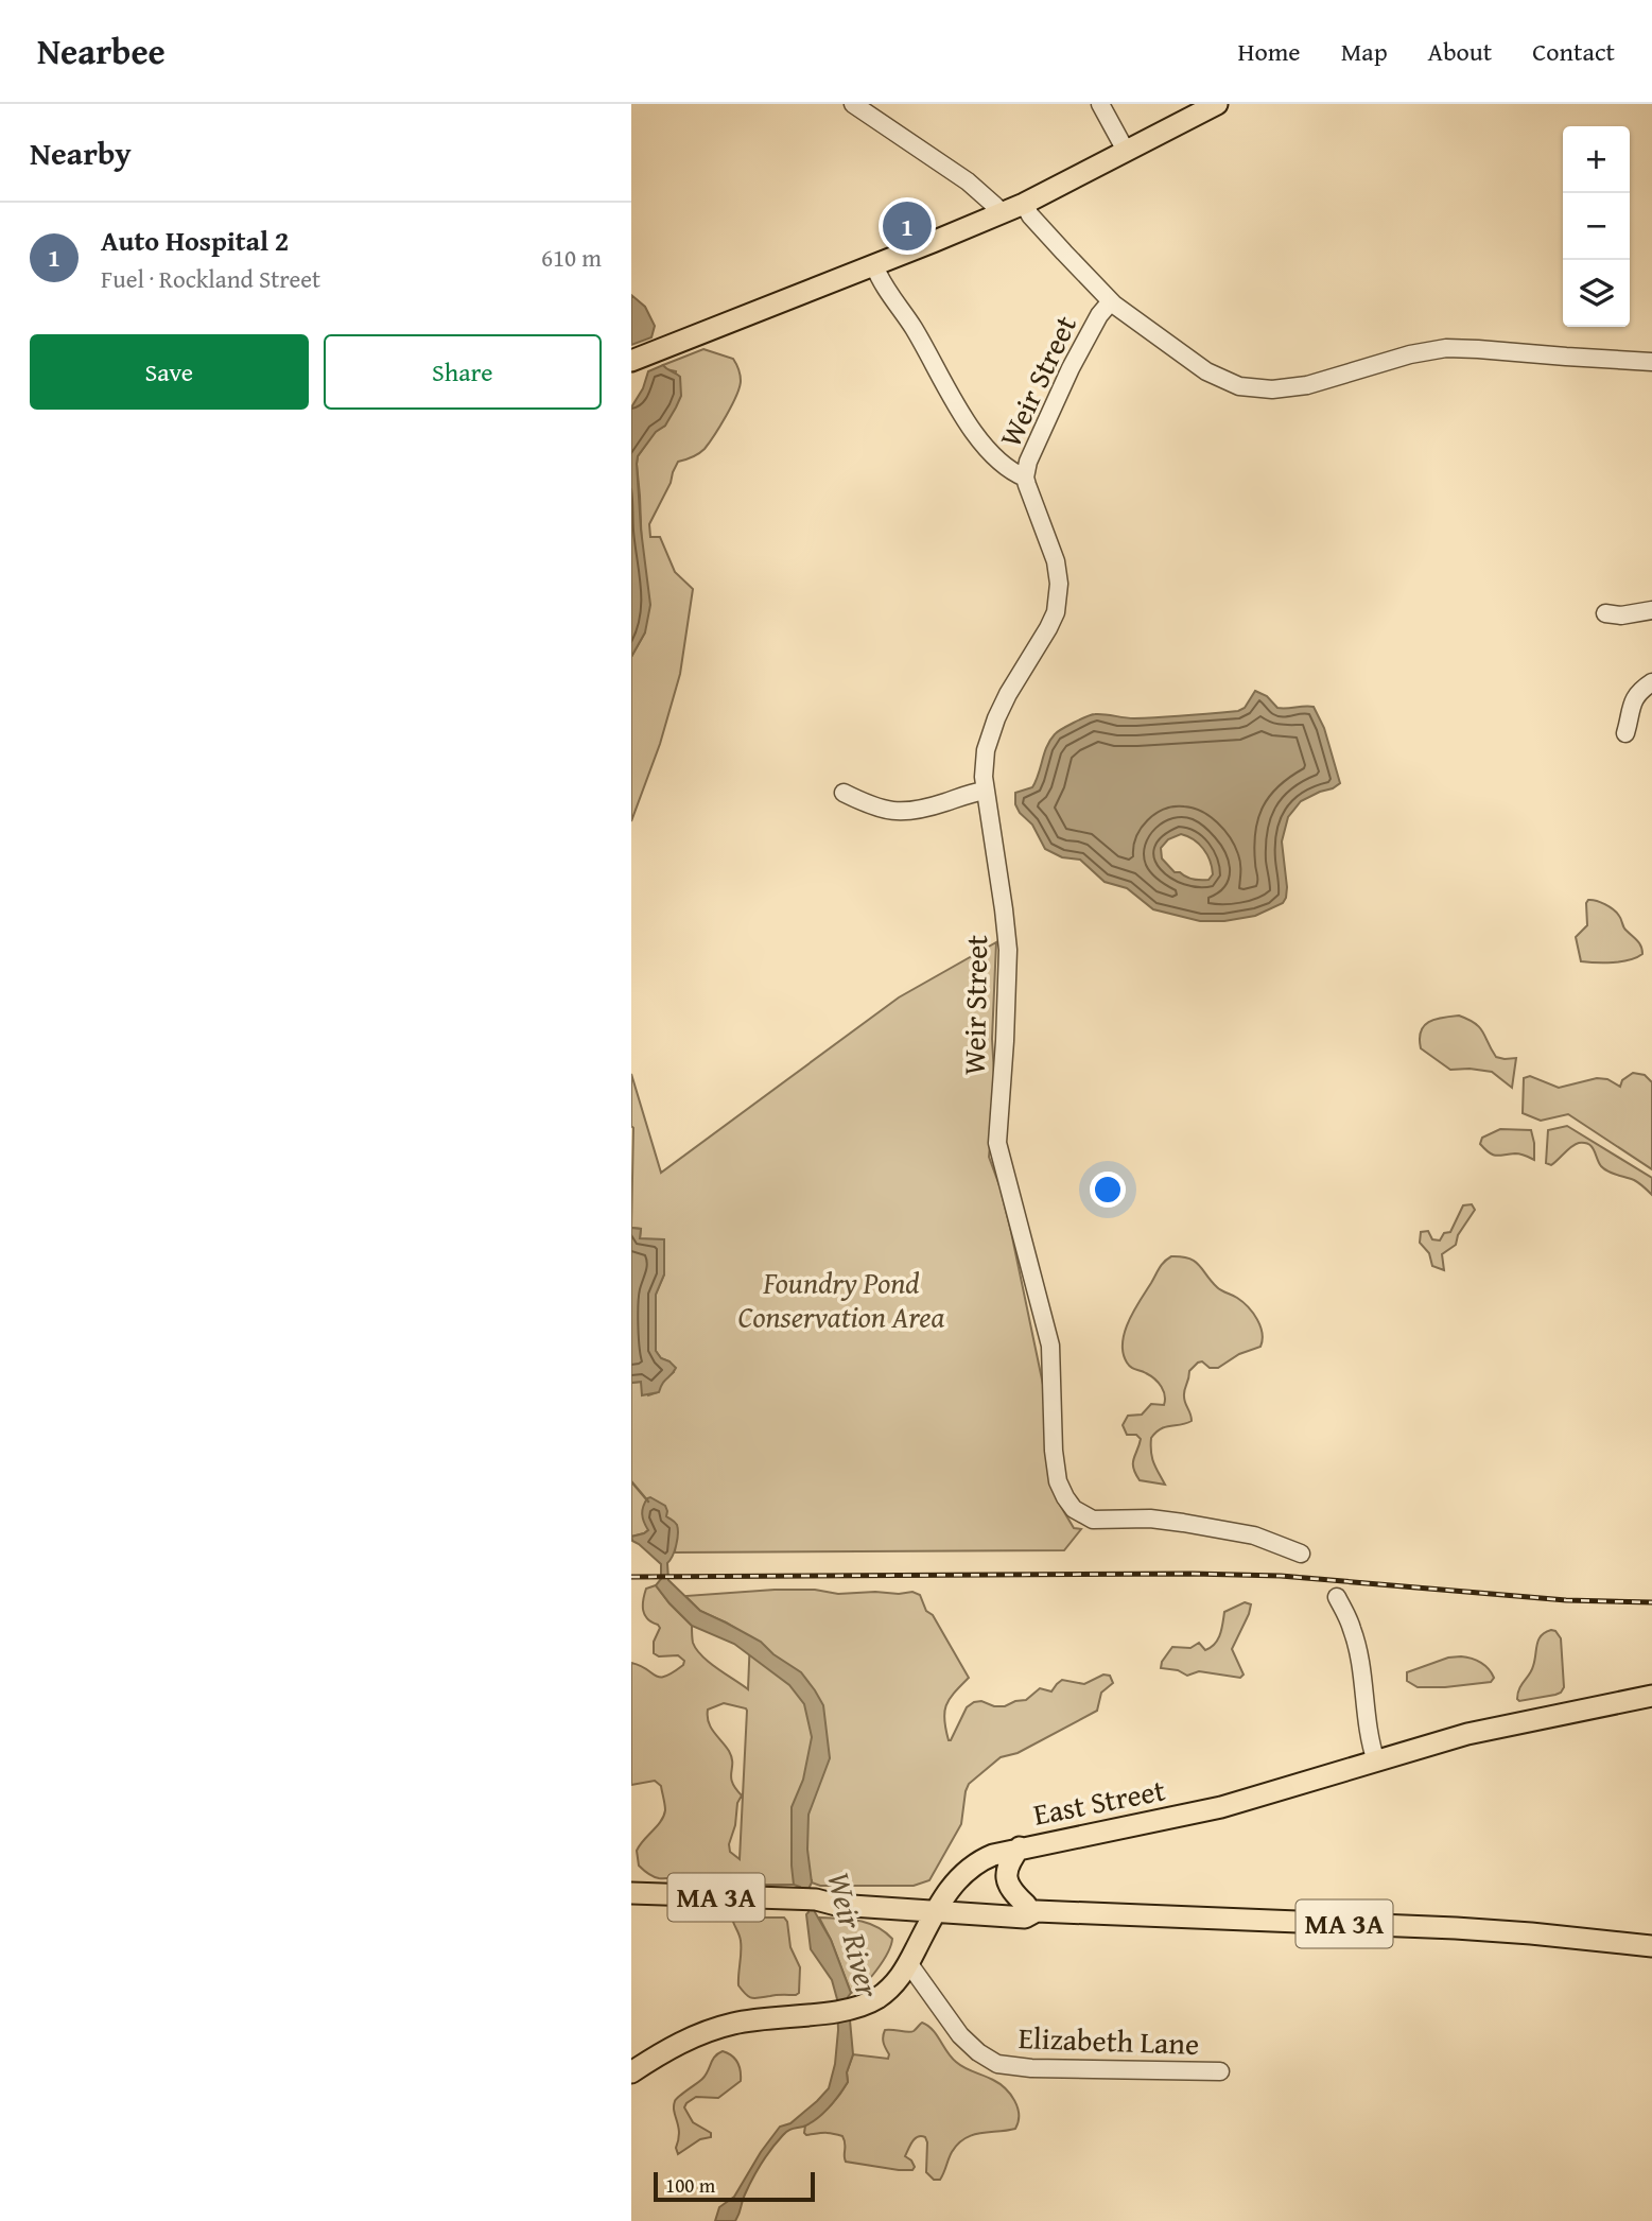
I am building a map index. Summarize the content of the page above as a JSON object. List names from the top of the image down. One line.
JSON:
{"streets":{"main road":["East Street","MA 3A"],"street":["Weir Street","Elizabeth Lane"]},"crossings":[["East Street","MA 3A"],["East Street","Elizabeth Lane"]],"water":["Weir River"],"parks":["Foundry Pond Conservation Area"],"scale_bar":"100 m","page":{"header":"Nearbee","nav":["Home","Map","About","Contact"],"heading":"Nearby","map_buttons":["+","−"],"pins":"1","list":[{"mark":"1","name":"Auto Hospital 2","note":"Fuel · Rockland Street","value":"610 m"}],"buttons":["Save","Share"],"scale":"100 m"}}
